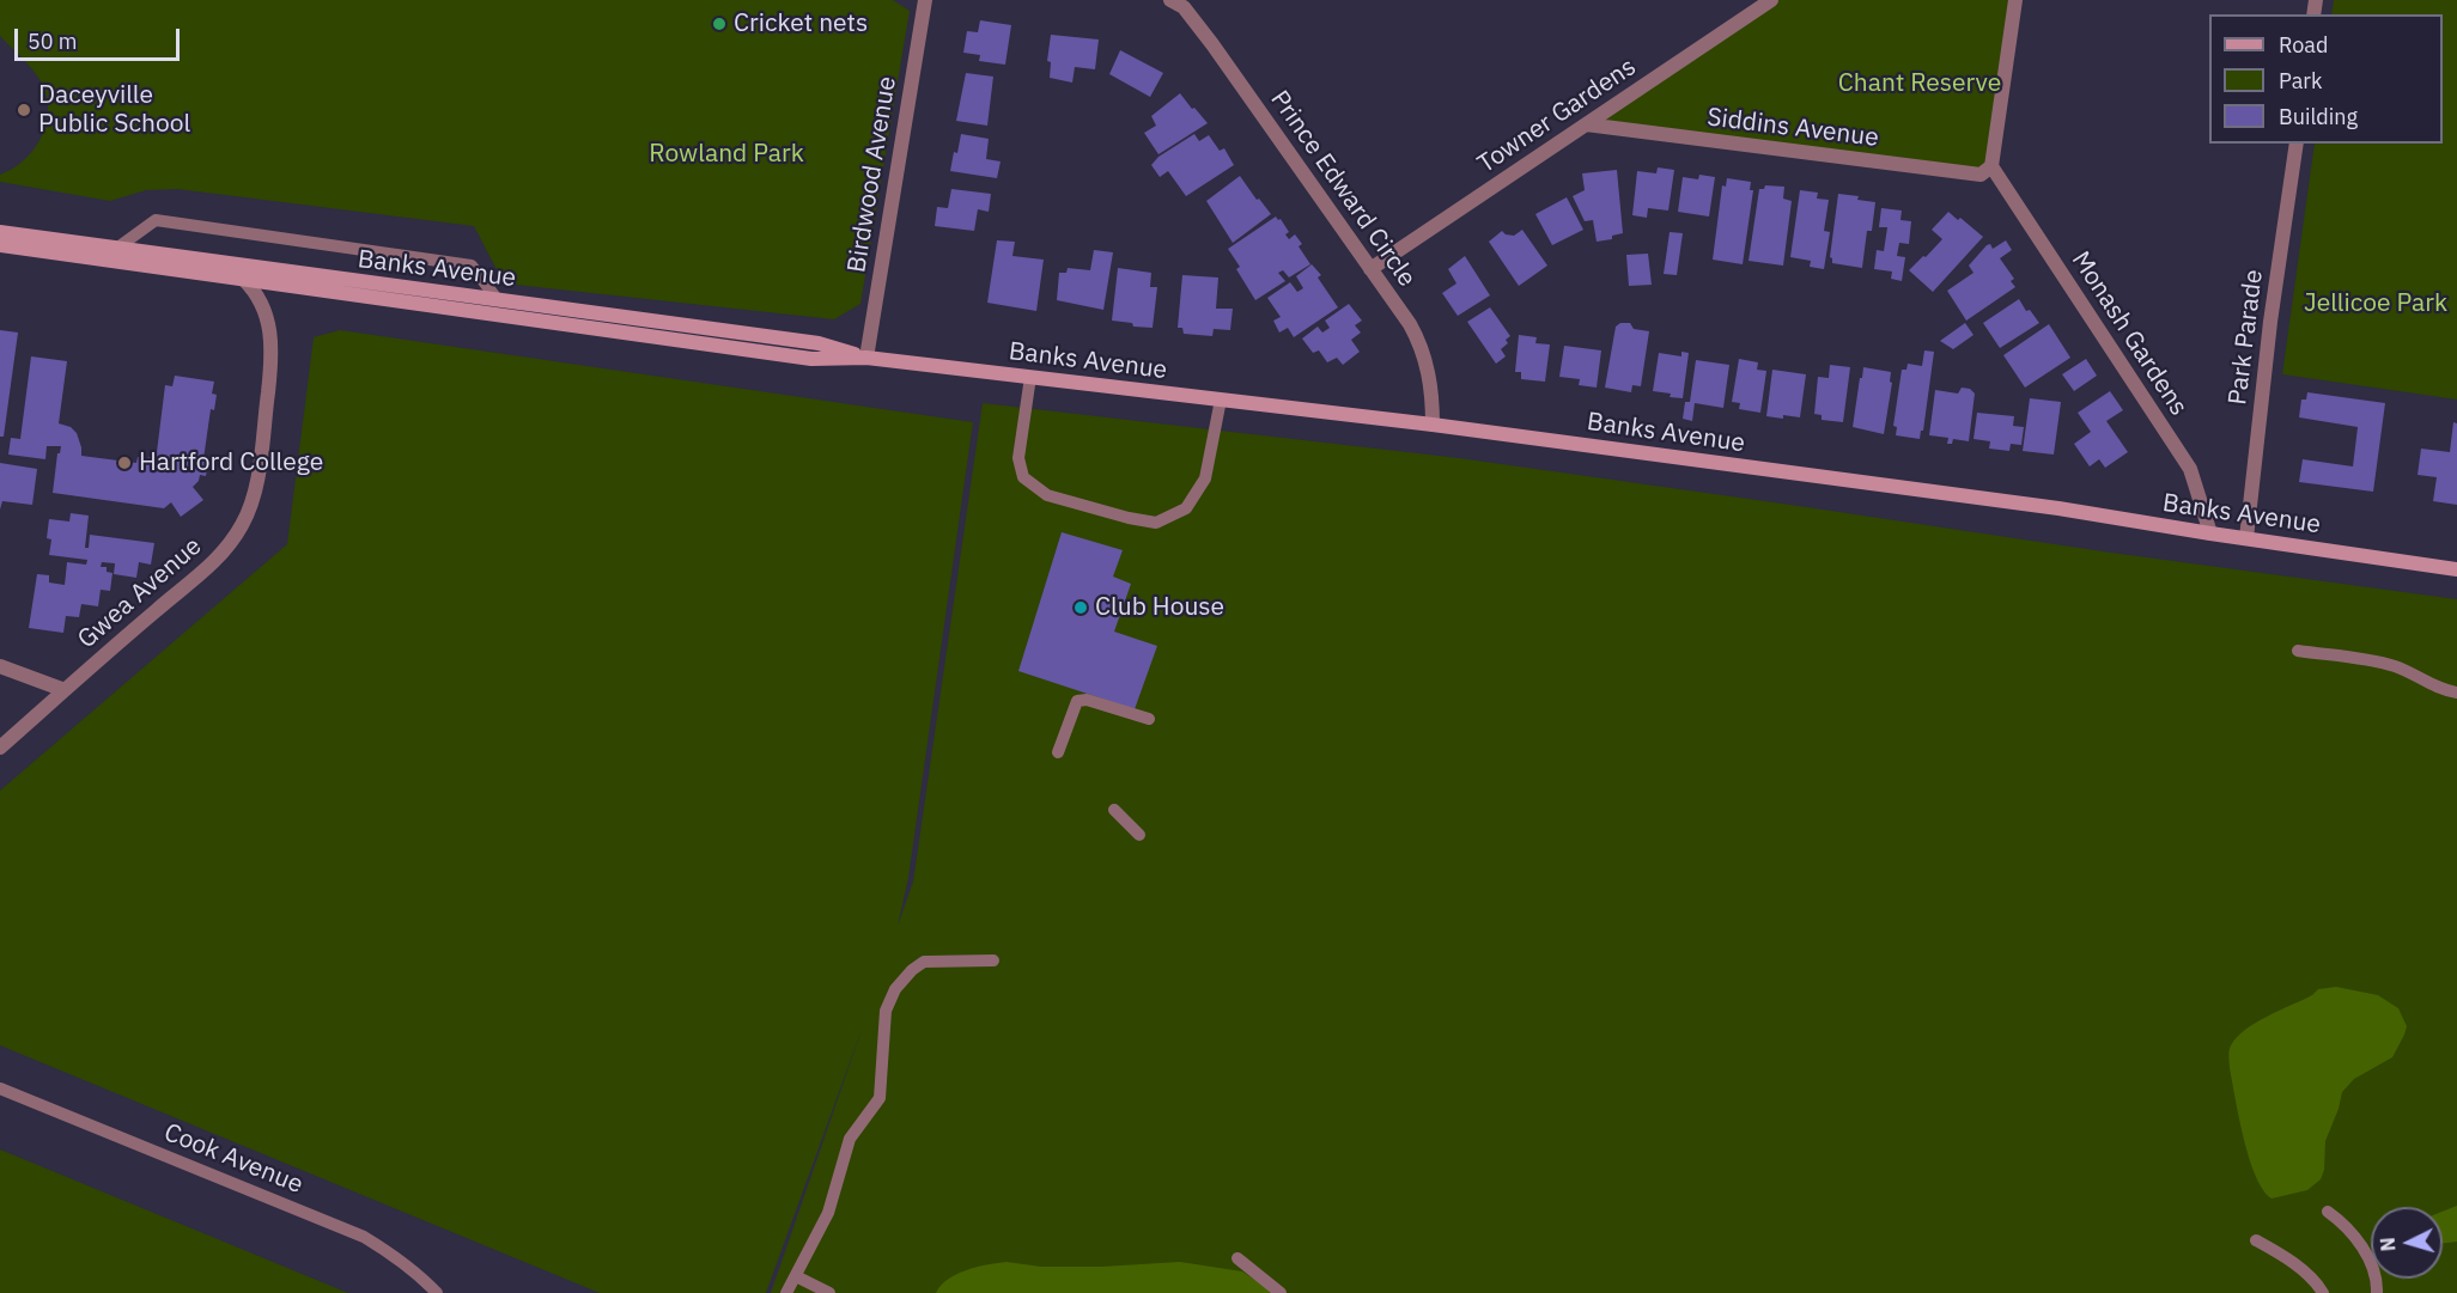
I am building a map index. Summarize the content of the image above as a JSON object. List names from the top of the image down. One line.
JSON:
{"streets":{"street":["Towner Gardens","Siddins Avenue","Birdwood Avenue","Prince Edward Circle","Banks Avenue","Monash Gardens","Park Parade","Gwea Avenue"],"lane":["Cook Avenue"]},"crossings":[["Towner Gardens","Siddins Avenue"],["Towner Gardens","Prince Edward Circle"],["Siddins Avenue","Monash Gardens"],["Birdwood Avenue","Banks Avenue"],["Prince Edward Circle","Banks Avenue"],["Banks Avenue","Monash Gardens"],["Banks Avenue","Park Parade"],["Banks Avenue","Gwea Avenue"]],"parks":["Chant Reserve","Rowland Park","Jellicoe Park"],"places":["Cricket nets","Daceyville Public School","Hartford College","Club House"],"legend":["Road","Park","Building"],"scale_bar":"50 m","north":"left"}
